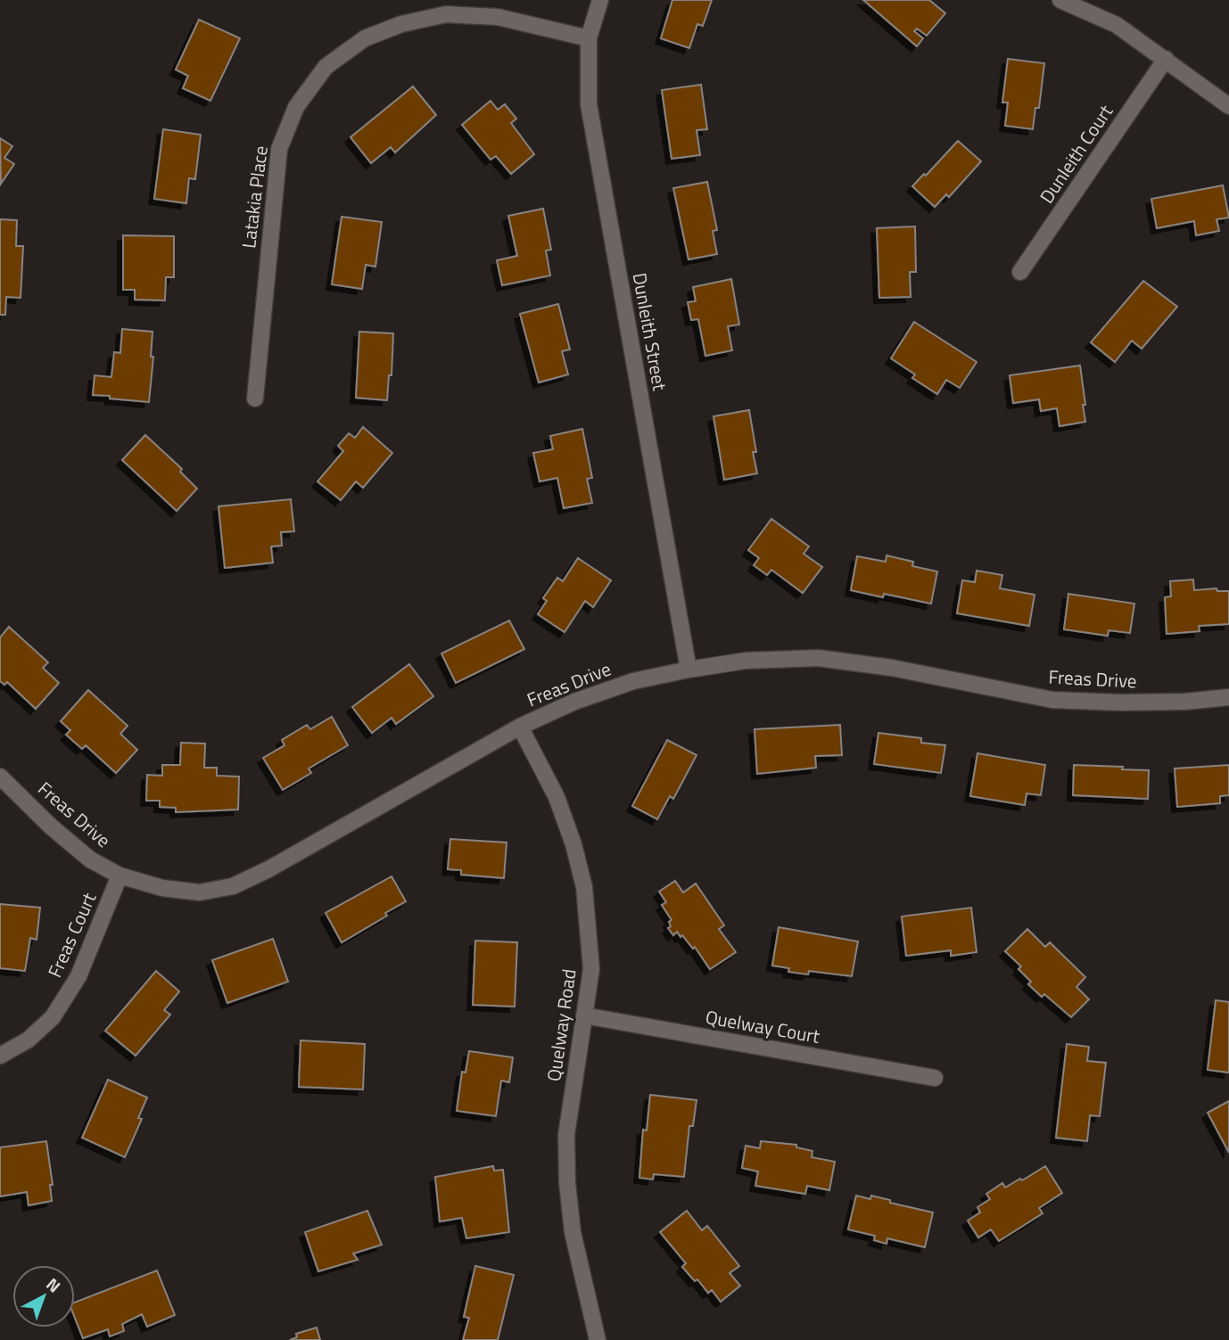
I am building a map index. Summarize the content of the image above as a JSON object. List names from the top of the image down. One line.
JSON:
{"streets":{"street":["Dunleith Court","Latakia Place","Dunleith Street","Freas Drive","Freas Court","Quelway Road","Quelway Court"]},"crossings":[["Latakia Place","Dunleith Street"],["Dunleith Street","Freas Drive"],["Freas Drive","Freas Court"],["Freas Drive","Quelway Road"],["Quelway Road","Quelway Court"]],"north":"top right"}
